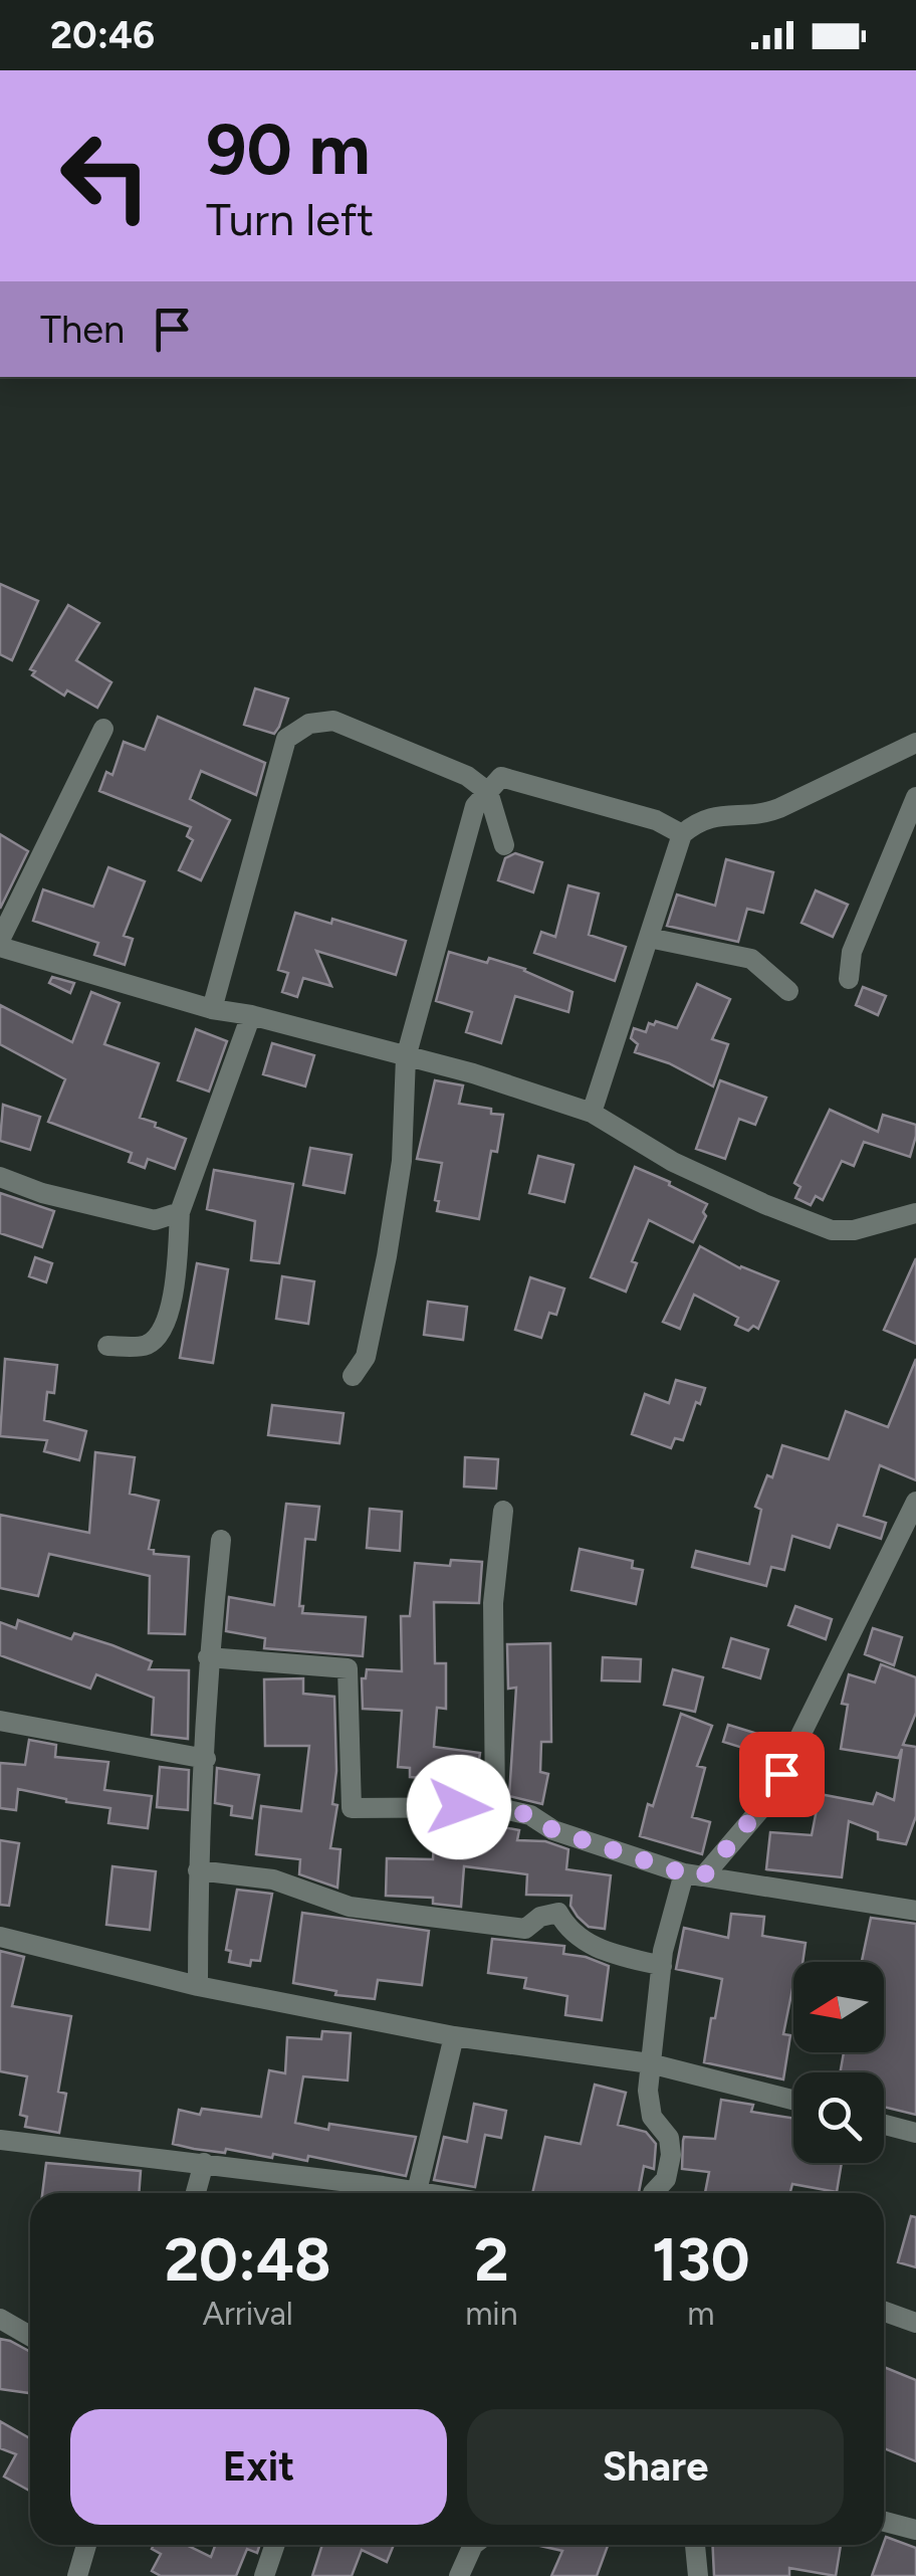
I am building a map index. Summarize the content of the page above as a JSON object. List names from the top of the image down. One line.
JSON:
{"north":"left","page":{"status":"20:46","turn":["90 m","Turn left"],"then":"Then","eta":["20:48","Arrival","2","min","130","m"],"buttons":["Exit","Share"]}}
